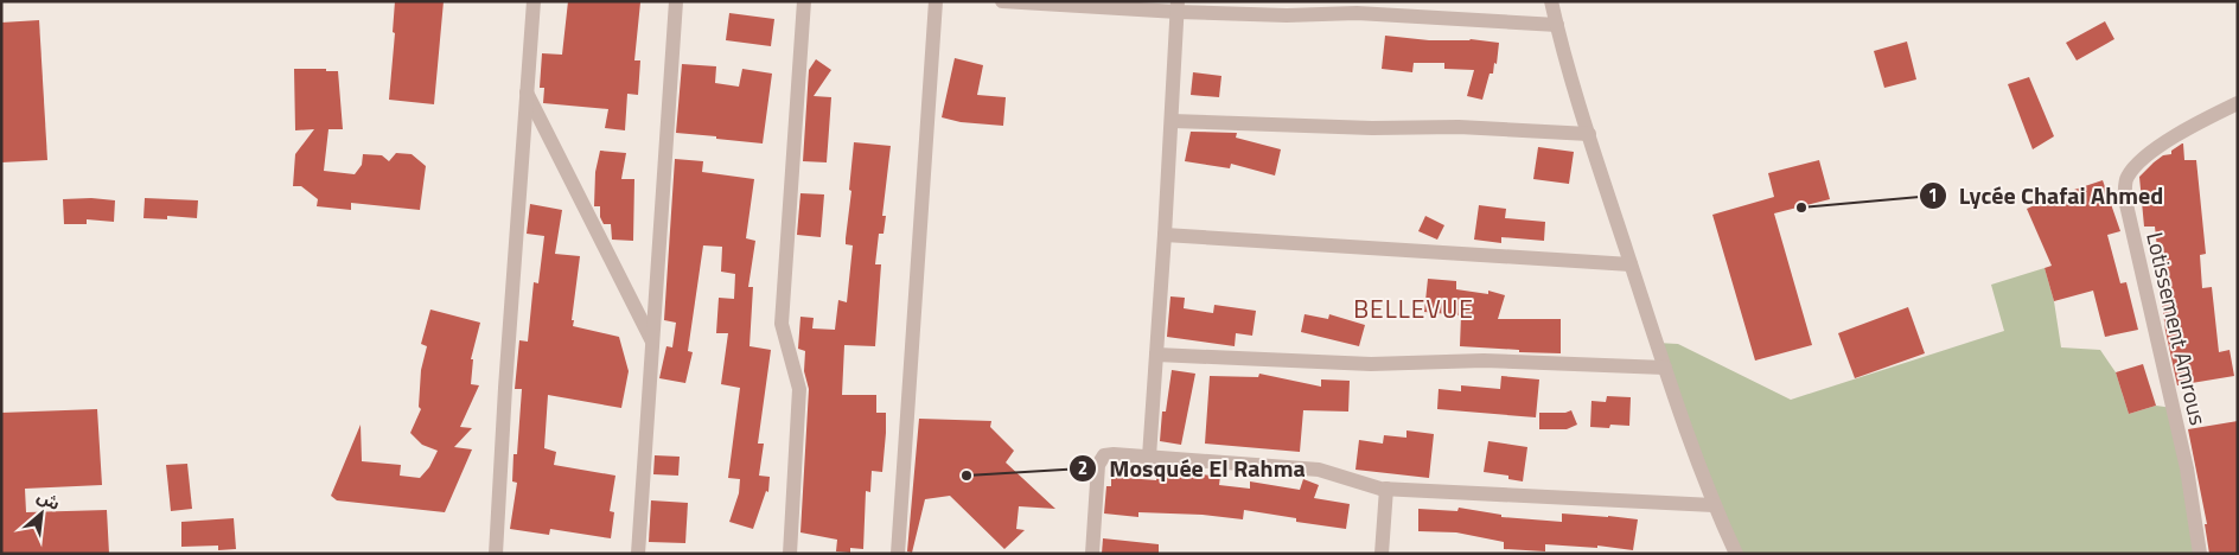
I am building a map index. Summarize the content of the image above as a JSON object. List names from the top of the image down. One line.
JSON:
{"streets":{"street":["Lotissement Amrous"]},"districts":["BELLEVUE"],"places":["Lycée Chafai Ahmed","Mosquée El Rahma"],"north":"top right"}
